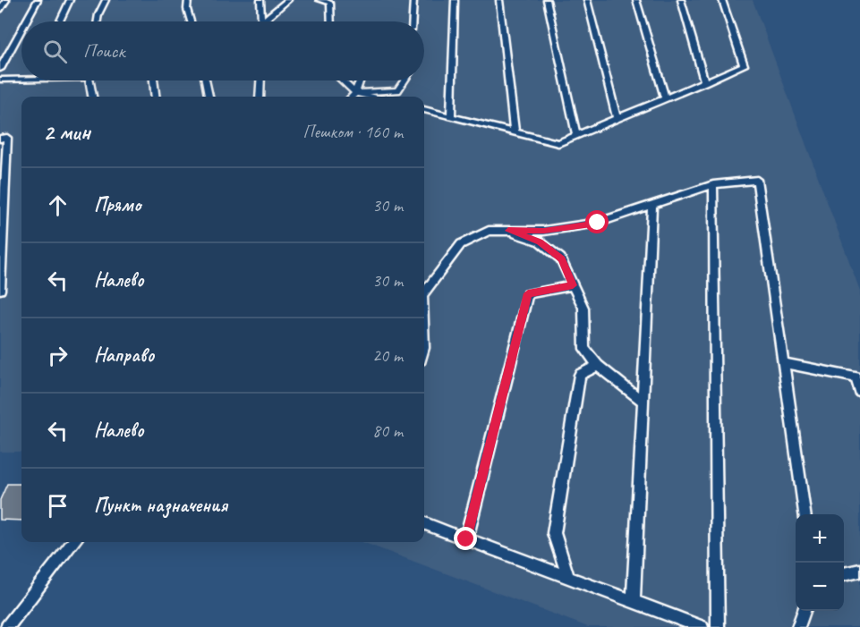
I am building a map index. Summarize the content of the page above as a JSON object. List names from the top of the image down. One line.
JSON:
{"page":{"search":"Поиск","heading":["2 мин","Пешком · 160 m"],"list":[["Прямо","30 m"],["Налево","30 m"],["Направо","20 m"],["Налево","80 m"],"Пункт назначения"],"map_buttons":["+","−"]}}
